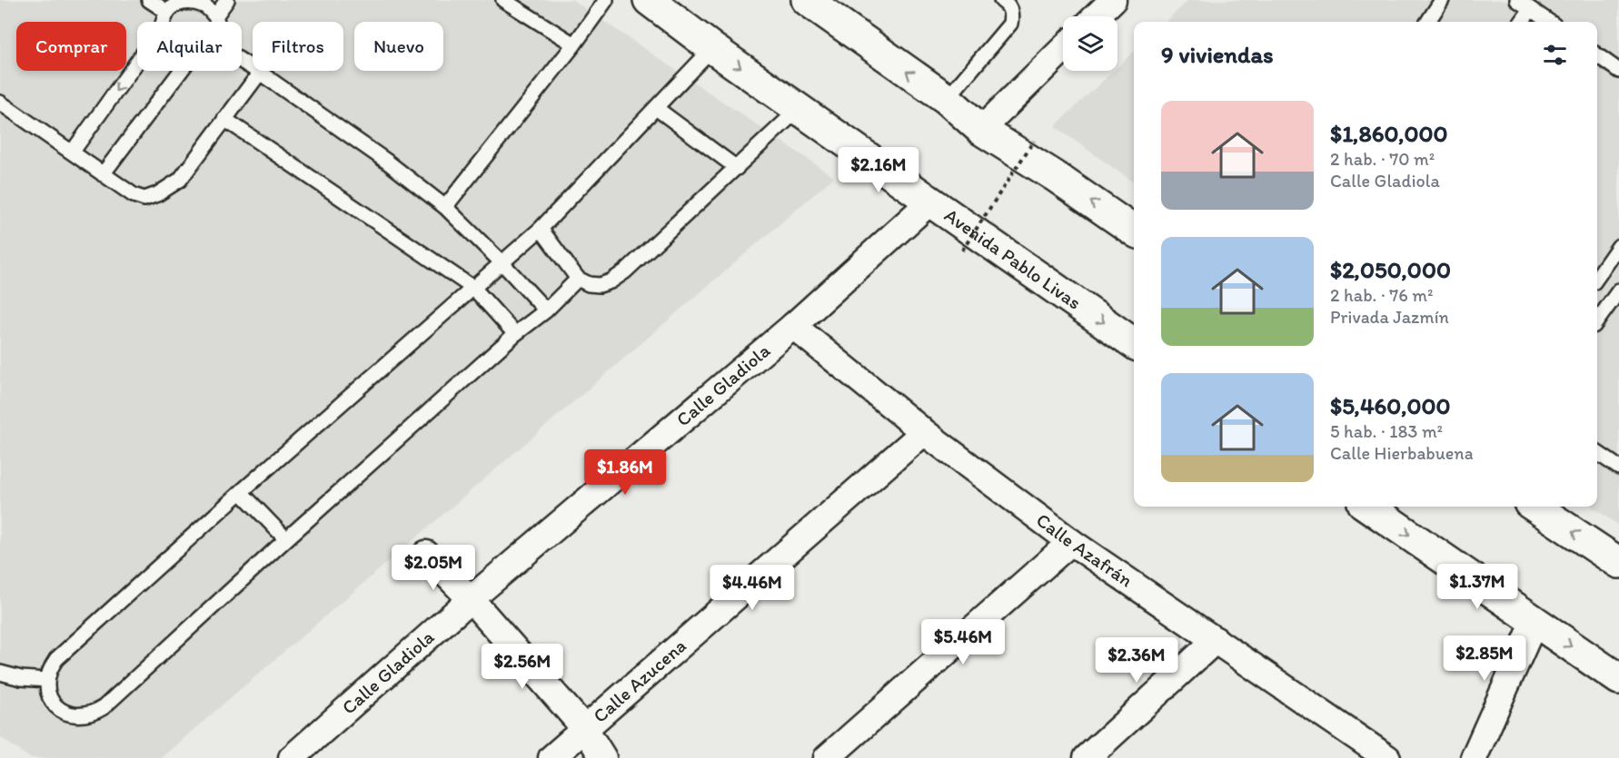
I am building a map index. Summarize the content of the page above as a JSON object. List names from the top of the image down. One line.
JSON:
{"streets":{"main road":["Avenida Pablo Livas"],"street":["Calle Gladiola","Calle Azafrán","Calle Azucena"]},"crossings":[["Avenida Pablo Livas","Calle Gladiola"],["Calle Gladiola","Calle Azafrán"],["Calle Azafrán","Calle Azucena"]],"page":{"chip":["Comprar","Alquilar","Filtros","Nuevo"],"heading":"9 viviendas","list":[{"name":"$1,860,000","note":"2 hab. · 70 m² · Calle Gladiola"},{"name":"$2,050,000","note":"2 hab. · 76 m² · Privada Jazmín"},{"name":"$5,460,000","note":"5 hab. · 183 m² · Calle Hierbabuena"}],"price":["$2.16M","$1.86M","$2.05M","$1.37M","$4.46M","$5.46M","$2.85M","$2.36M","$2.56M"]}}
